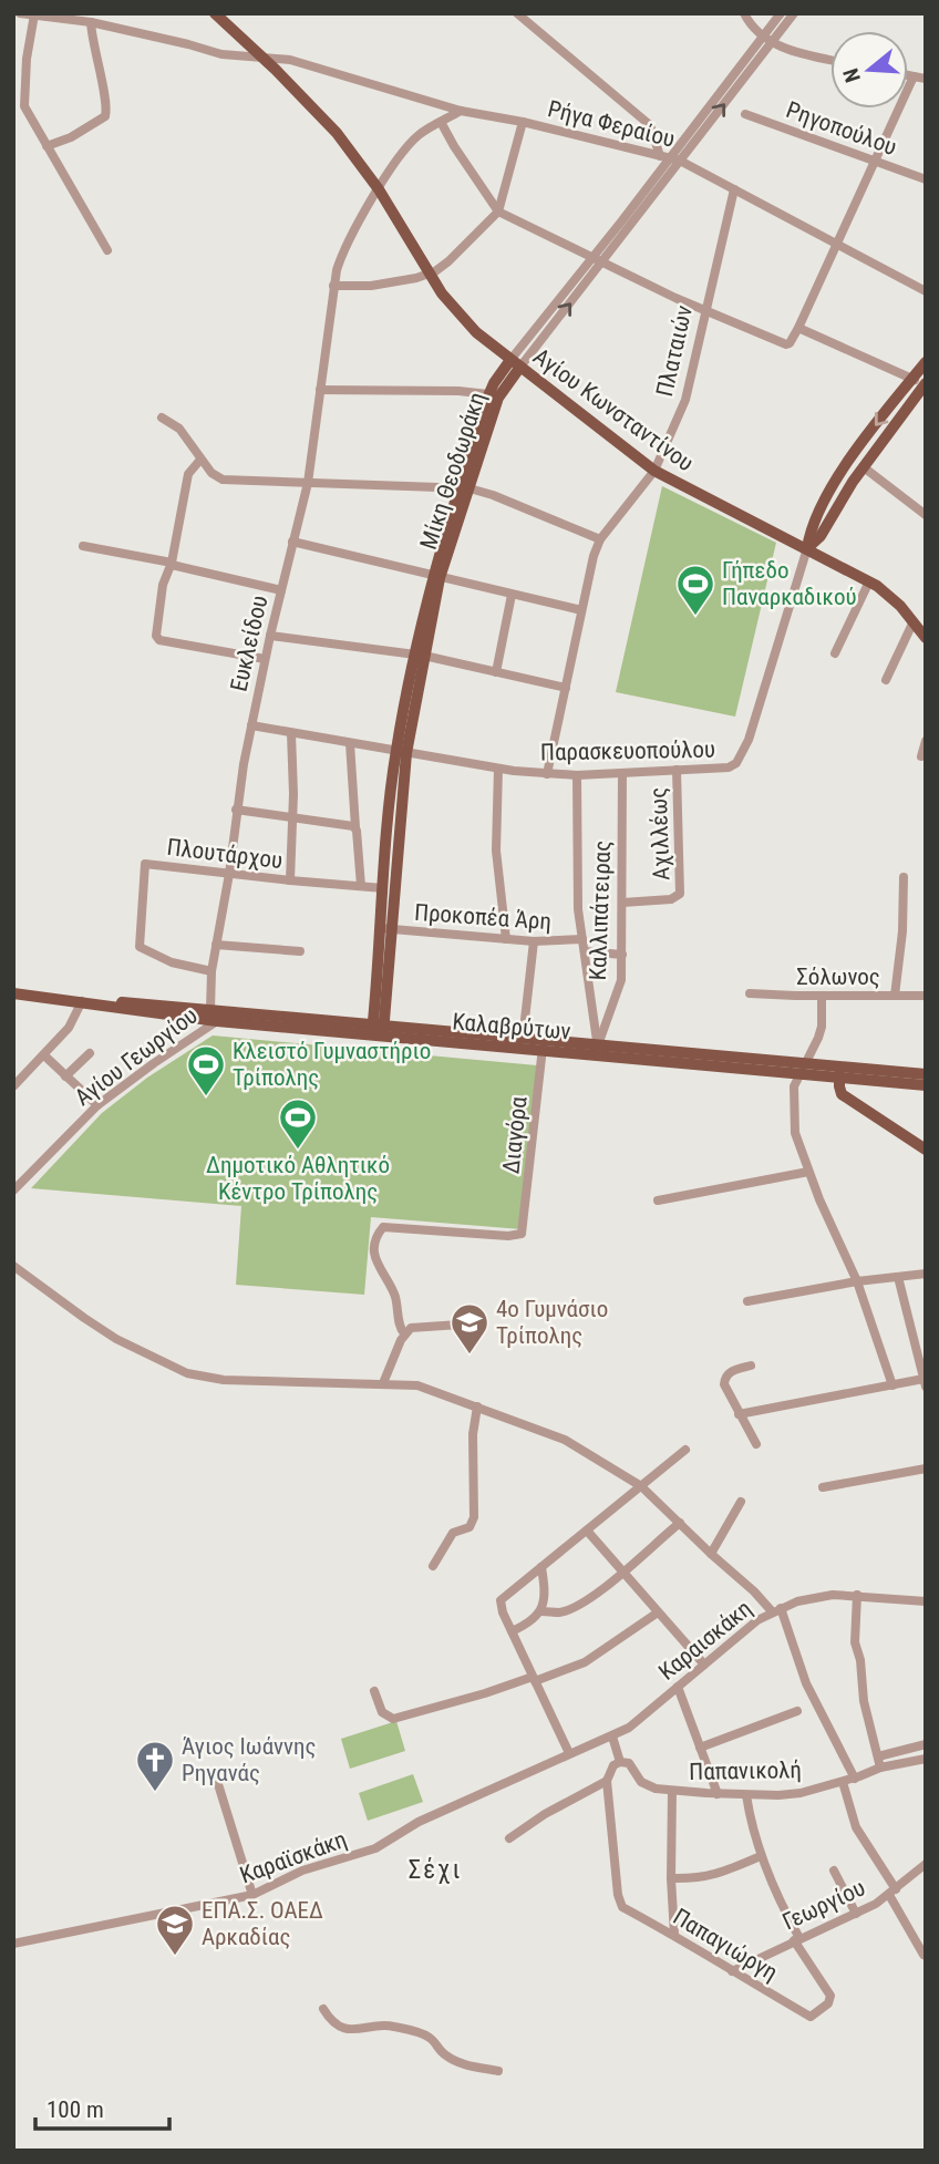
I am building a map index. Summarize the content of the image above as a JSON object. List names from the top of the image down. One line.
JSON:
{"streets":{"main road":["Αγίου Κωνσταντίνου","Μίκη Θεοδωράκη","Καλαβρύτων"],"street":["Ρήγα Φεραίου","Ρηγοπούλου","Πλαταιών","Ευκλείδου","Παρασκευοπούλου","Αχιλλέως","Πλουτάρχου","Καλλιπάτειρας","Προκοπέα Άρη","Σόλωνος","Αγίου Γεωργίου","Διαγόρα","Καραισκάκη","Παπανικολή","Καραϊσκάκη","Γεωργίου","Παπαγιώργη"]},"crossings":[["Ρήγα Φεραίου","Πλαταιών"],["Ρήγα Φεραίου","Αγίου Κωνσταντίνου"],["Ρήγα Φεραίου","Μίκη Θεοδωράκη"],["Ρήγα Φεραίου","Ευκλείδου"],["Πλαταιών","Αγίου Κωνσταντίνου"],["Πλαταιών","Παρασκευοπούλου"],["Αγίου Κωνσταντίνου","Μίκη Θεοδωράκη"],["Αγίου Κωνσταντίνου","Ευκλείδου"],["Αγίου Κωνσταντίνου","Παρασκευοπούλου"],["Μίκη Θεοδωράκη","Παρασκευοπούλου"],["Μίκη Θεοδωράκη","Πλουτάρχου"],["Μίκη Θεοδωράκη","Προκοπέα Άρη"],["Μίκη Θεοδωράκη","Καλαβρύτων"],["Ευκλείδου","Παρασκευοπούλου"],["Ευκλείδου","Πλουτάρχου"],["Ευκλείδου","Καλαβρύτων"],["Ευκλείδου","Αγίου Γεωργίου"],["Παρασκευοπούλου","Αχιλλέως"],["Παρασκευοπούλου","Καλλιπάτειρας"],["Αχιλλέως","Καλλιπάτειρας"],["Καλλιπάτειρας","Καλαβρύτων"],["Καλαβρύτων","Αγίου Γεωργίου"],["Καλαβρύτων","Διαγόρα"],["Καραισκάκη","Καραϊσκάκη"],["Γεωργίου","Παπαγιώργη"]],"districts":["Σέχι"],"places":{"sports":["Γήπεδο Παναρκαδικού","Κλειστό Γυμναστήριο Τρίπολης","Δημοτικό Αθλητικό Κέντρο Τρίπολης"],"school or university":["4ο Γυμνάσιο Τρίπολης","ΕΠΑ.Σ. ΟΑΕΔ Αρκαδίας"],"church":["Άγιος Ιωάννης Ρηγανάς"]},"scale_bar":"100 m","north":"left"}
